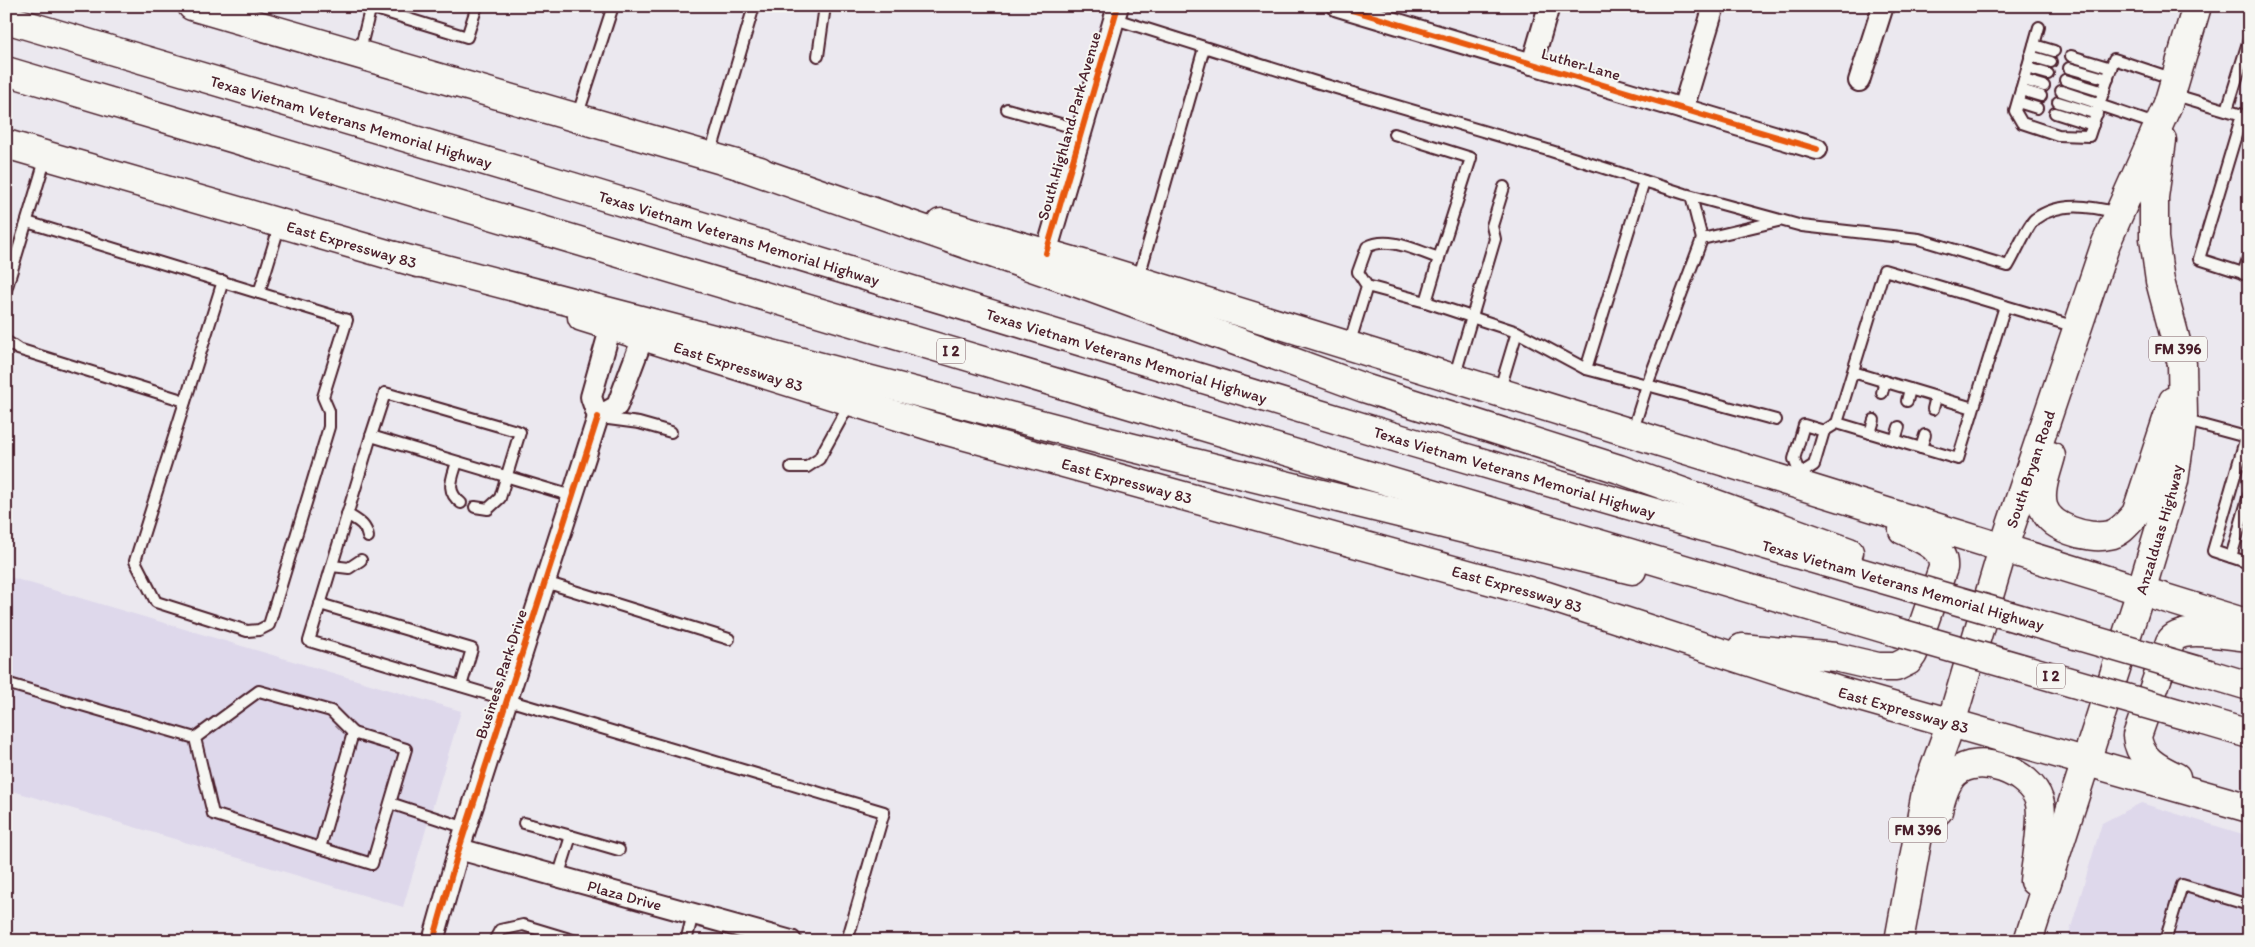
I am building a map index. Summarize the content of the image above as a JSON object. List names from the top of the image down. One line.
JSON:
{"streets":{"main road":["Texas Vietnam Veterans Memorial Highway","East Expressway 83","FM 396","I 2","South Bryan Road","Anzalduas Highway"],"street":["Luther Lane","South Highland Park Avenue","Business Park Drive","Plaza Drive"]},"crossings":[["East Expressway 83","South Bryan Road"],["East Expressway 83","Anzalduas Highway"],["FM 396","South Bryan Road"],["FM 396","Anzalduas Highway"],["Business Park Drive","Plaza Drive"]]}
